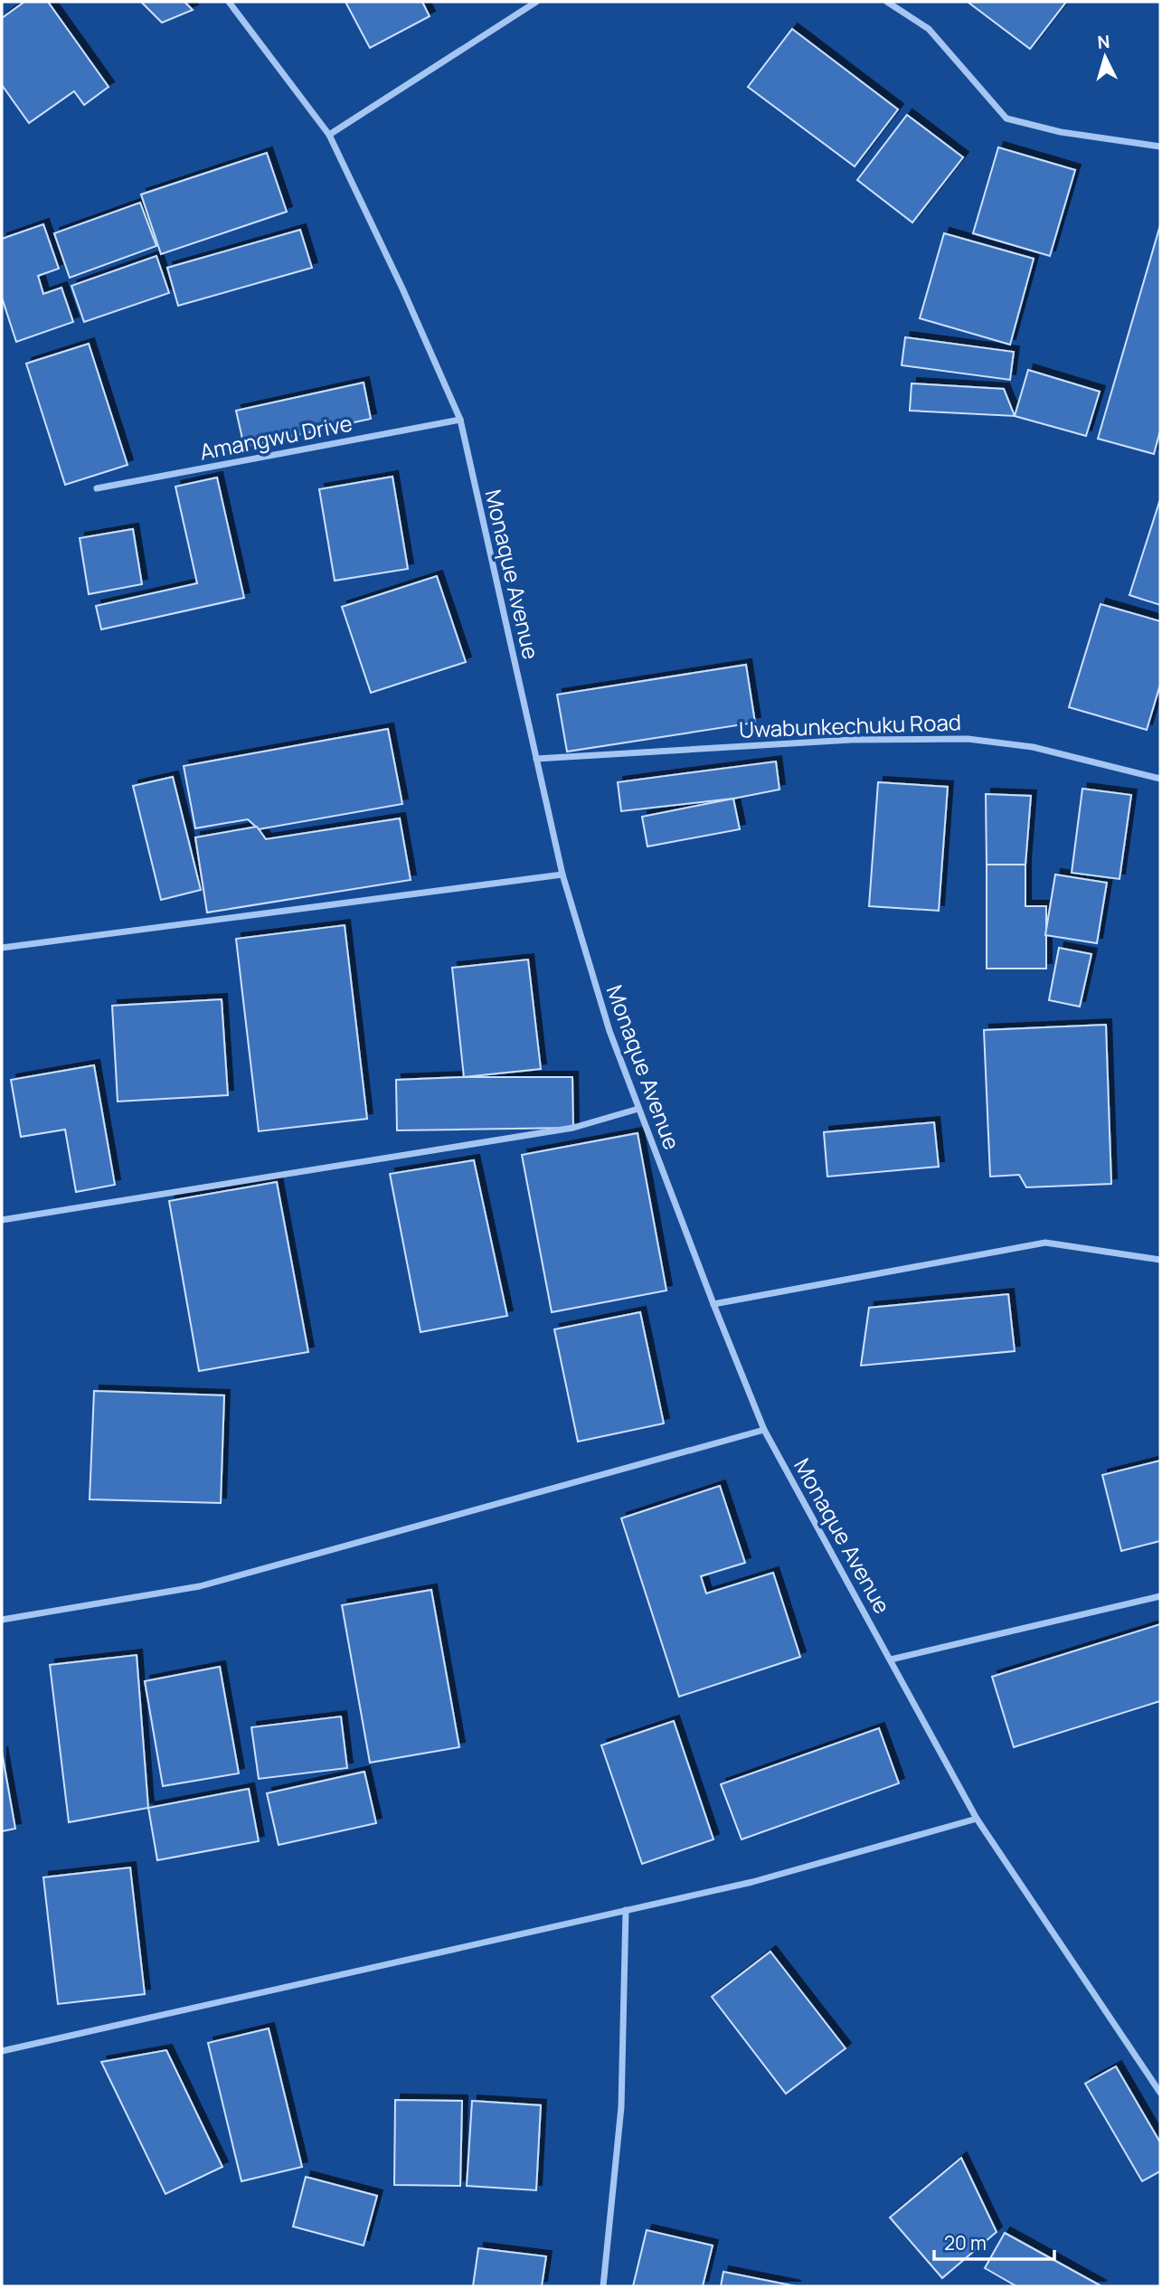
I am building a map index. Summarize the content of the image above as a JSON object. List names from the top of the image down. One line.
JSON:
{"streets":{"street":["Amangwu Drive","Monaque Avenue","Uwabunkechuku Road"]},"crossings":[["Amangwu Drive","Monaque Avenue"],["Monaque Avenue","Uwabunkechuku Road"]],"scale_bar":"20 m","north":"top"}
